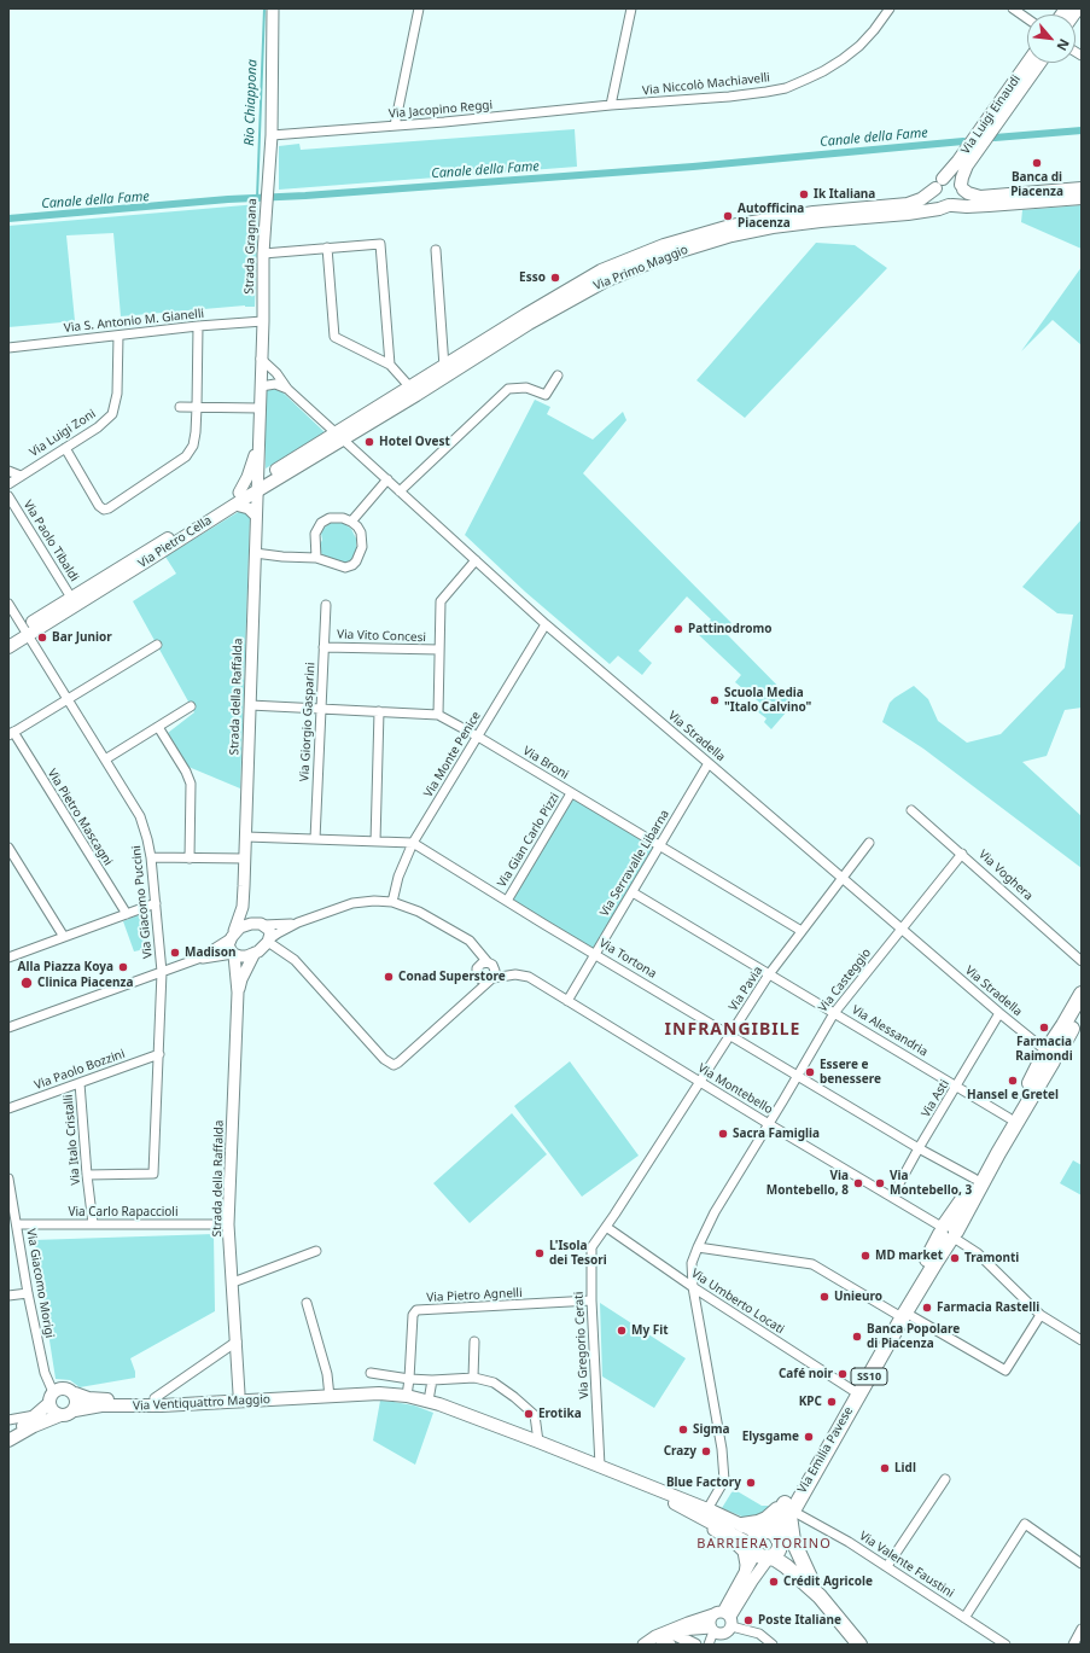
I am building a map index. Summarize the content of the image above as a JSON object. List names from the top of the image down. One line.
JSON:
{"streets":{"main road":["Via Luigi Einaudi","Via Primo Maggio","Via Pietro Cella","SS10","Via Ventiquattro Maggio","Via Emilia Pavese"],"street":["Via Niccolò Machiavelli","Via Jacopino Reggi","Strada Gragnana","Via S. Antonio M. Gianelli","Via Luigi Zoni","Via Paolo Tibaldi","Via Vito Concesi","Strada della Raffalda","Via Giorgio Gasparini","Via Stradella","Via Monte Penice","Via Broni","Via Pietro Mascagni","Via Gian Carlo Pizzi","Via Serravalle Libarna","Via Voghera","Via Giacomo Puccini","Via Tortona","Via Casteggio","Via Pavia","Via Alessandria","Via Paolo Bozzini","Via Montebello","Via Asti","Via Italo Cristalli","Via Carlo Rapaccioli","Via Giacomo Morigi","Via Pietro Agnelli","Via Umberto Locati","Via Gregorio Cerati","Via Valente Faustini"]},"crossings":[["Via Niccolò Machiavelli","Via Jacopino Reggi"],["Via Jacopino Reggi","Strada Gragnana"],["Via Luigi Einaudi","Via Primo Maggio"],["Strada Gragnana","Via S. Antonio M. Gianelli"],["Strada Gragnana","Via Pietro Cella"],["Strada Gragnana","Strada della Raffalda"],["Strada Gragnana","Via Stradella"],["Via Primo Maggio","Via Pietro Cella"],["Via Primo Maggio","Via Stradella"],["Via S. Antonio M. Gianelli","Via Luigi Zoni"],["Via Paolo Tibaldi","Via Pietro Cella"],["Via Pietro Cella","Strada della Raffalda"],["Via Pietro Cella","Via Stradella"],["Via Pietro Cella","Via Giacomo Puccini"],["Via Vito Concesi","Via Giorgio Gasparini"],["Strada della Raffalda","Via Broni"],["Strada della Raffalda","Via Tortona"],["Strada della Raffalda","Via Carlo Rapaccioli"],["Strada della Raffalda","Via Ventiquattro Maggio"],["Via Giorgio Gasparini","Via Broni"],["Via Giorgio Gasparini","Via Tortona"],["Via Stradella","Via Monte Penice"],["Via Stradella","Via Serravalle Libarna"],["Via Stradella","Via Casteggio"],["Via Stradella","Via Pavia"],["Via Stradella","Via Asti"],["Via Stradella","Via Emilia Pavese"],["Via Monte Penice","Via Broni"],["Via Monte Penice","Via Tortona"],["Via Broni","Via Gian Carlo Pizzi"],["Via Broni","Via Serravalle Libarna"],["Via Broni","Via Pavia"],["Via Gian Carlo Pizzi","Via Tortona"],["Via Serravalle Libarna","Via Tortona"],["Via Serravalle Libarna","Via Alessandria"],["Via Serravalle Libarna","Via Montebello"],["Via Voghera","Via Casteggio"],["Via Giacomo Puccini","Via Paolo Bozzini"],["Via Giacomo Puccini","Via Italo Cristalli"],["Via Tortona","Via Casteggio"],["Via Tortona","Via Pavia"],["Via Tortona","Via Asti"],["Via Tortona","Via Emilia Pavese"],["Via Casteggio","Via Alessandria"],["Via Casteggio","Via Montebello"],["Via Casteggio","Via Umberto Locati"],["Via Casteggio","Via Ventiquattro Maggio"],["Via Pavia","Via Alessandria"],["Via Pavia","Via Montebello"],["Via Pavia","Via Umberto Locati"],["Via Pavia","Via Gregorio Cerati"],["Via Alessandria","Via Asti"],["Via Alessandria","Via Emilia Pavese"],["Via Paolo Bozzini","Via Italo Cristalli"],["Via Montebello","Via Asti"],["Via Montebello","Via Emilia Pavese"],["Via Italo Cristalli","Via Carlo Rapaccioli"],["Via Carlo Rapaccioli","Via Giacomo Morigi"],["Via Giacomo Morigi","Via Ventiquattro Maggio"],["Via Pietro Agnelli","Via Gregorio Cerati"],["Via Pietro Agnelli","Via Ventiquattro Maggio"],["Via Umberto Locati","Via Gregorio Cerati"],["Via Umberto Locati","Via Emilia Pavese"],["Via Gregorio Cerati","Via Ventiquattro Maggio"],["Via Ventiquattro Maggio","Via Emilia Pavese"],["Via Emilia Pavese","Via Valente Faustini"]],"districts":["INFRANGIBILE","BARRIERA TORINO"],"water":["Rio Chiappona","Canale della Fame"],"places":["Banca di Piacenza","Ik Italiana","Autofficina Piacenza","Esso","Hotel Ovest","Pattinodromo","Bar Junior","Scuola Media \"Italo Calvino\"","Madison","Alla Piazza Koya","Conad Superstore","Clinica Piacenza","Farmacia Raimondi","Essere e benessere","Hansel e Gretel","Sacra Famiglia","Via Montebello, 8","Via Montebello, 3","L'Isola dei Tesori","MD market","Tramonti","Unieuro","Farmacia Rastelli","My Fit","Banca Popolare di Piacenza","Café noir","KPC","Erotika","Sigma","Elysgame","Crazy","Lidl","Blue Factory","Crédit Agricole","Poste Italiane"],"north":"bottom right"}
